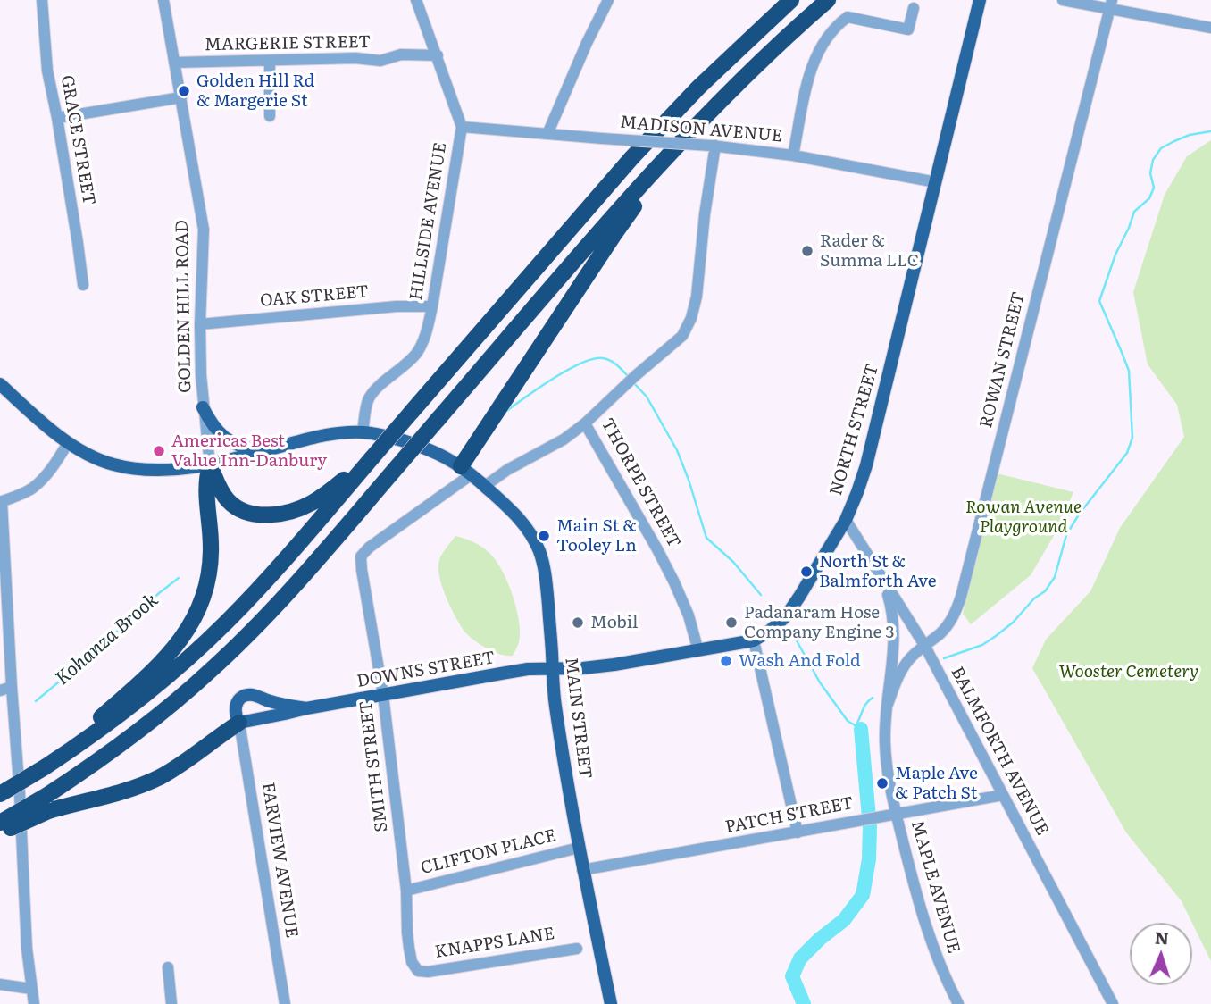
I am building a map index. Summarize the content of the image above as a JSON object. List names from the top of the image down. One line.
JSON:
{"streets":{"main road":["NORTH STREET","DOWNS STREET","MAIN STREET"],"street":["MARGERIE STREET","MADISON AVENUE","GRACE STREET","HILLSIDE AVENUE","OAK STREET","GOLDEN HILL ROAD","ROWAN STREET","THORPE STREET","BALMFORTH AVENUE","SMITH STREET","PATCH STREET","CLIFTON PLACE","FARVIEW AVENUE","MAPLE AVENUE","KNAPPS LANE"]},"crossings":[["MARGERIE STREET","HILLSIDE AVENUE"],["MARGERIE STREET","GOLDEN HILL ROAD"],["MADISON AVENUE","HILLSIDE AVENUE"],["MADISON AVENUE","NORTH STREET"],["MADISON AVENUE","THORPE STREET"],["HILLSIDE AVENUE","OAK STREET"],["HILLSIDE AVENUE","MAIN STREET"],["OAK STREET","GOLDEN HILL ROAD"],["GOLDEN HILL ROAD","MAIN STREET"],["ROWAN STREET","BALMFORTH AVENUE"],["ROWAN STREET","PATCH STREET"],["ROWAN STREET","MAPLE AVENUE"],["NORTH STREET","THORPE STREET"],["NORTH STREET","DOWNS STREET"],["NORTH STREET","MAIN STREET"],["NORTH STREET","BALMFORTH AVENUE"],["DOWNS STREET","MAIN STREET"],["DOWNS STREET","SMITH STREET"],["DOWNS STREET","FARVIEW AVENUE"],["MAIN STREET","SMITH STREET"],["MAIN STREET","PATCH STREET"],["MAIN STREET","CLIFTON PLACE"],["BALMFORTH AVENUE","PATCH STREET"],["SMITH STREET","CLIFTON PLACE"],["SMITH STREET","KNAPPS LANE"],["PATCH STREET","MAPLE AVENUE"]],"water":["Kohanza Brook"],"parks":["Rowan Avenue Playground","Wooster Cemetery"],"places":["Golden Hill Rd & Margerie St","Rader & Summa LLC","Americas Best Value Inn-Danbury","Main St & Tooley Ln","North St & Balmforth Ave","Mobil","Padanaram Hose Company Engine 3","Wash And Fold","Maple Ave & Patch St"],"north":"top"}
